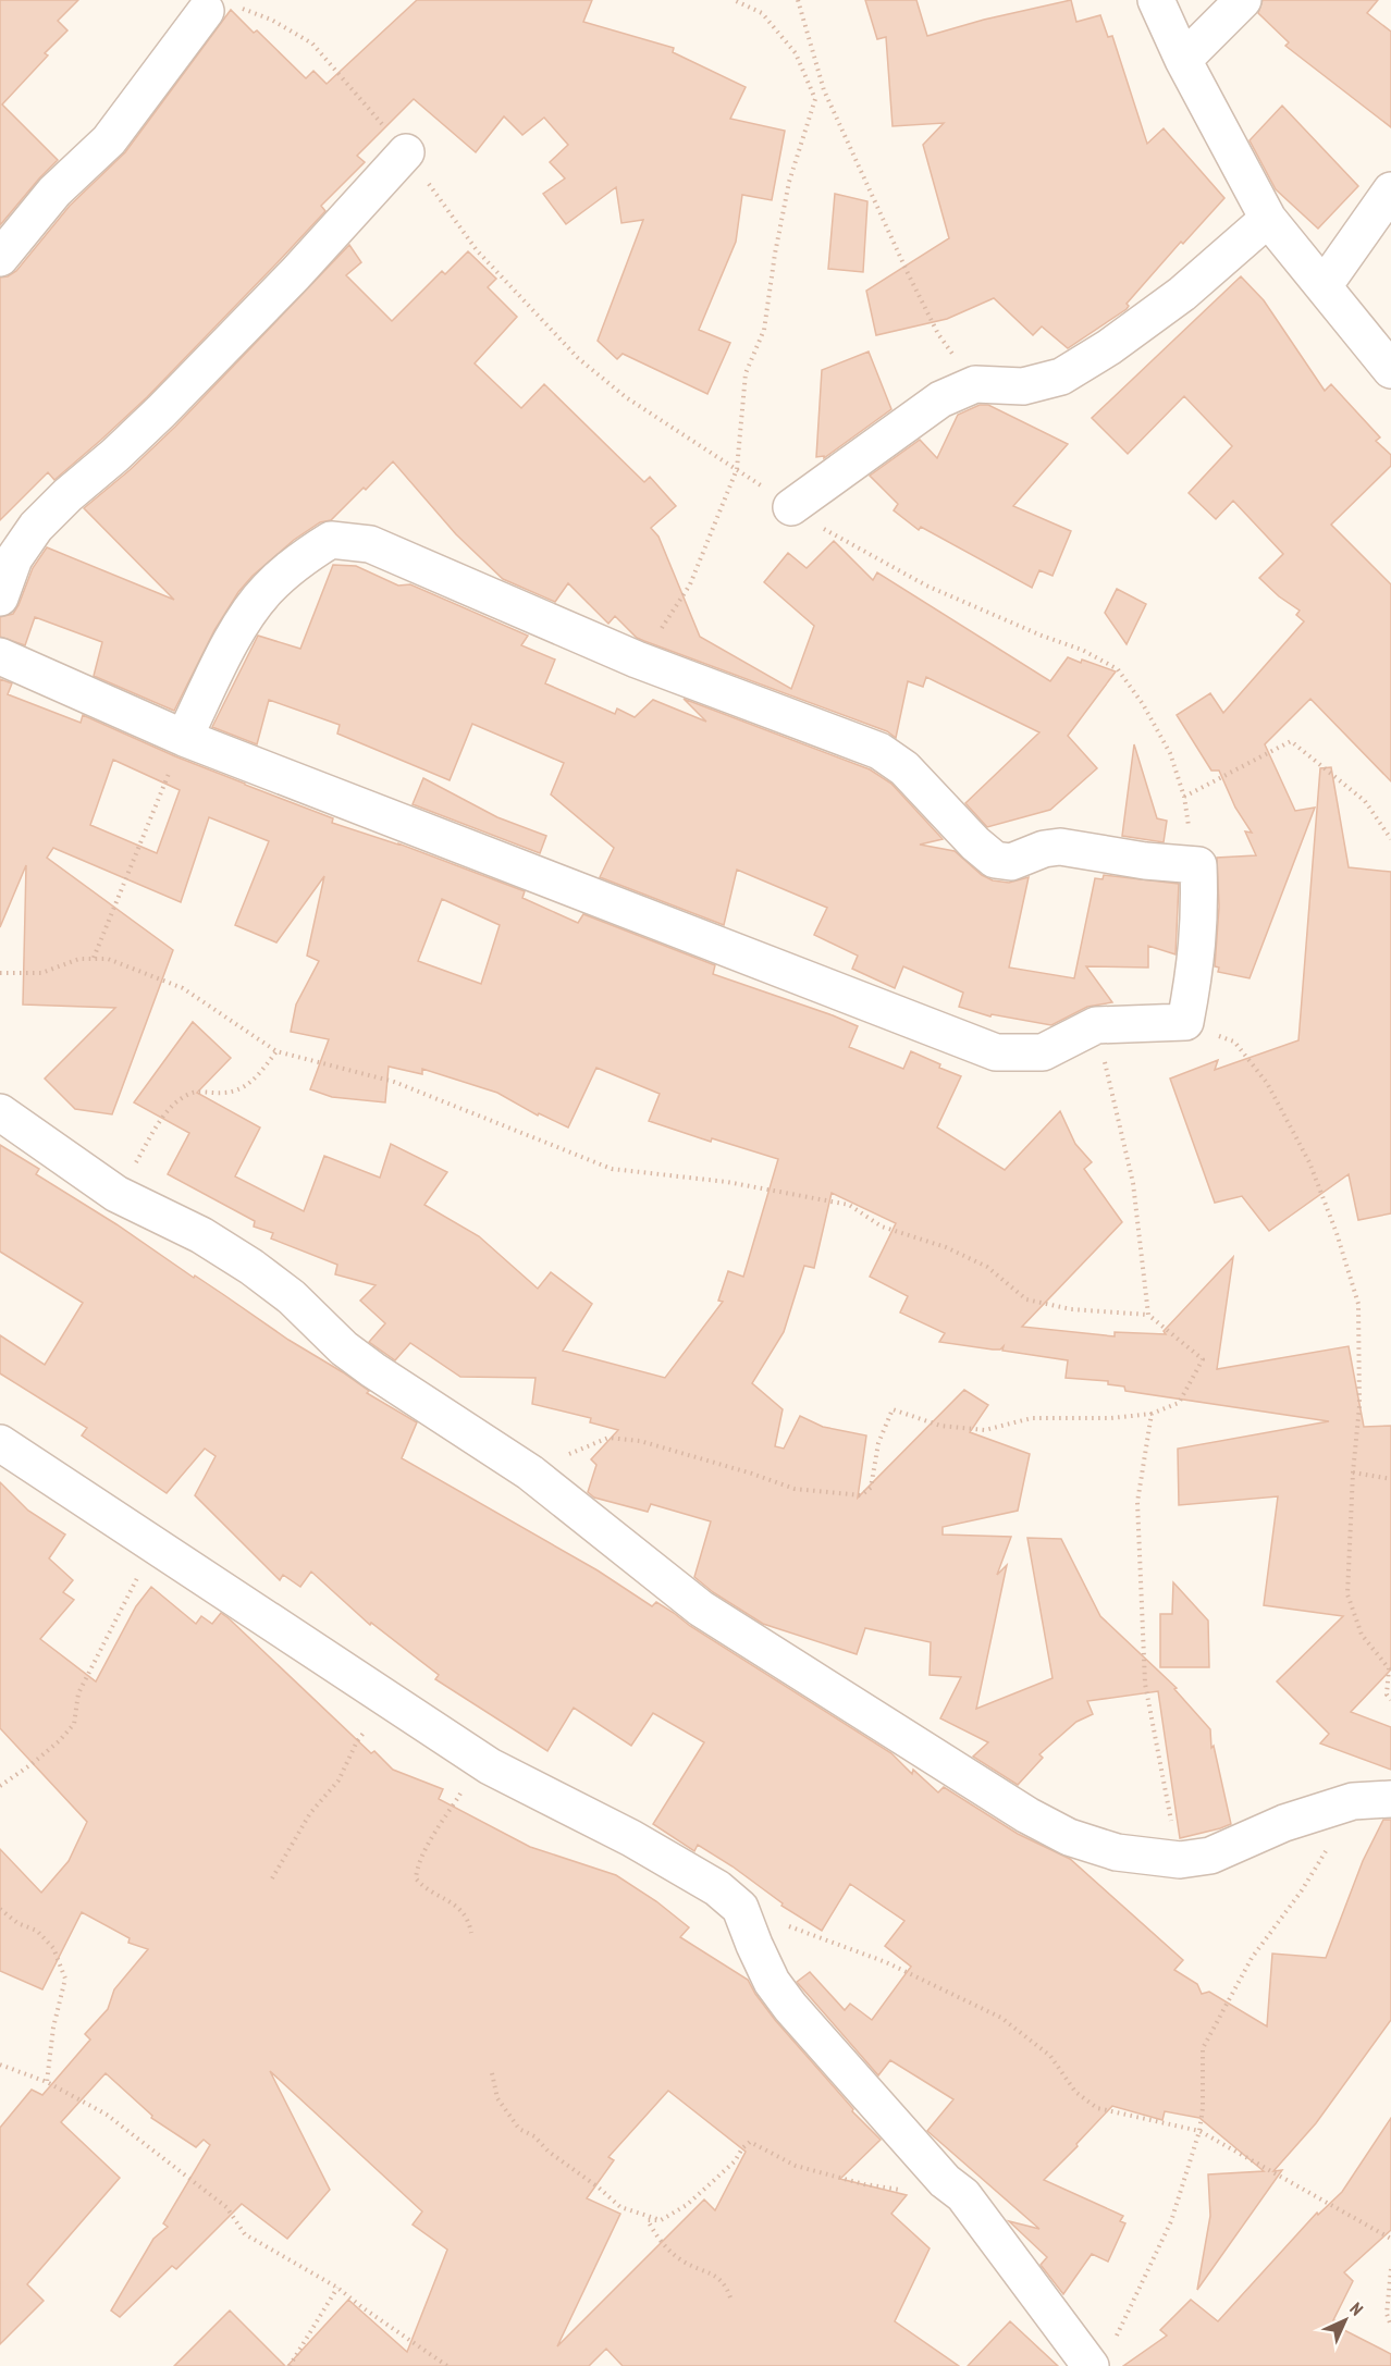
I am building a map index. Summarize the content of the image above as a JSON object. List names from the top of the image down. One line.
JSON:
{"north":"top right"}
